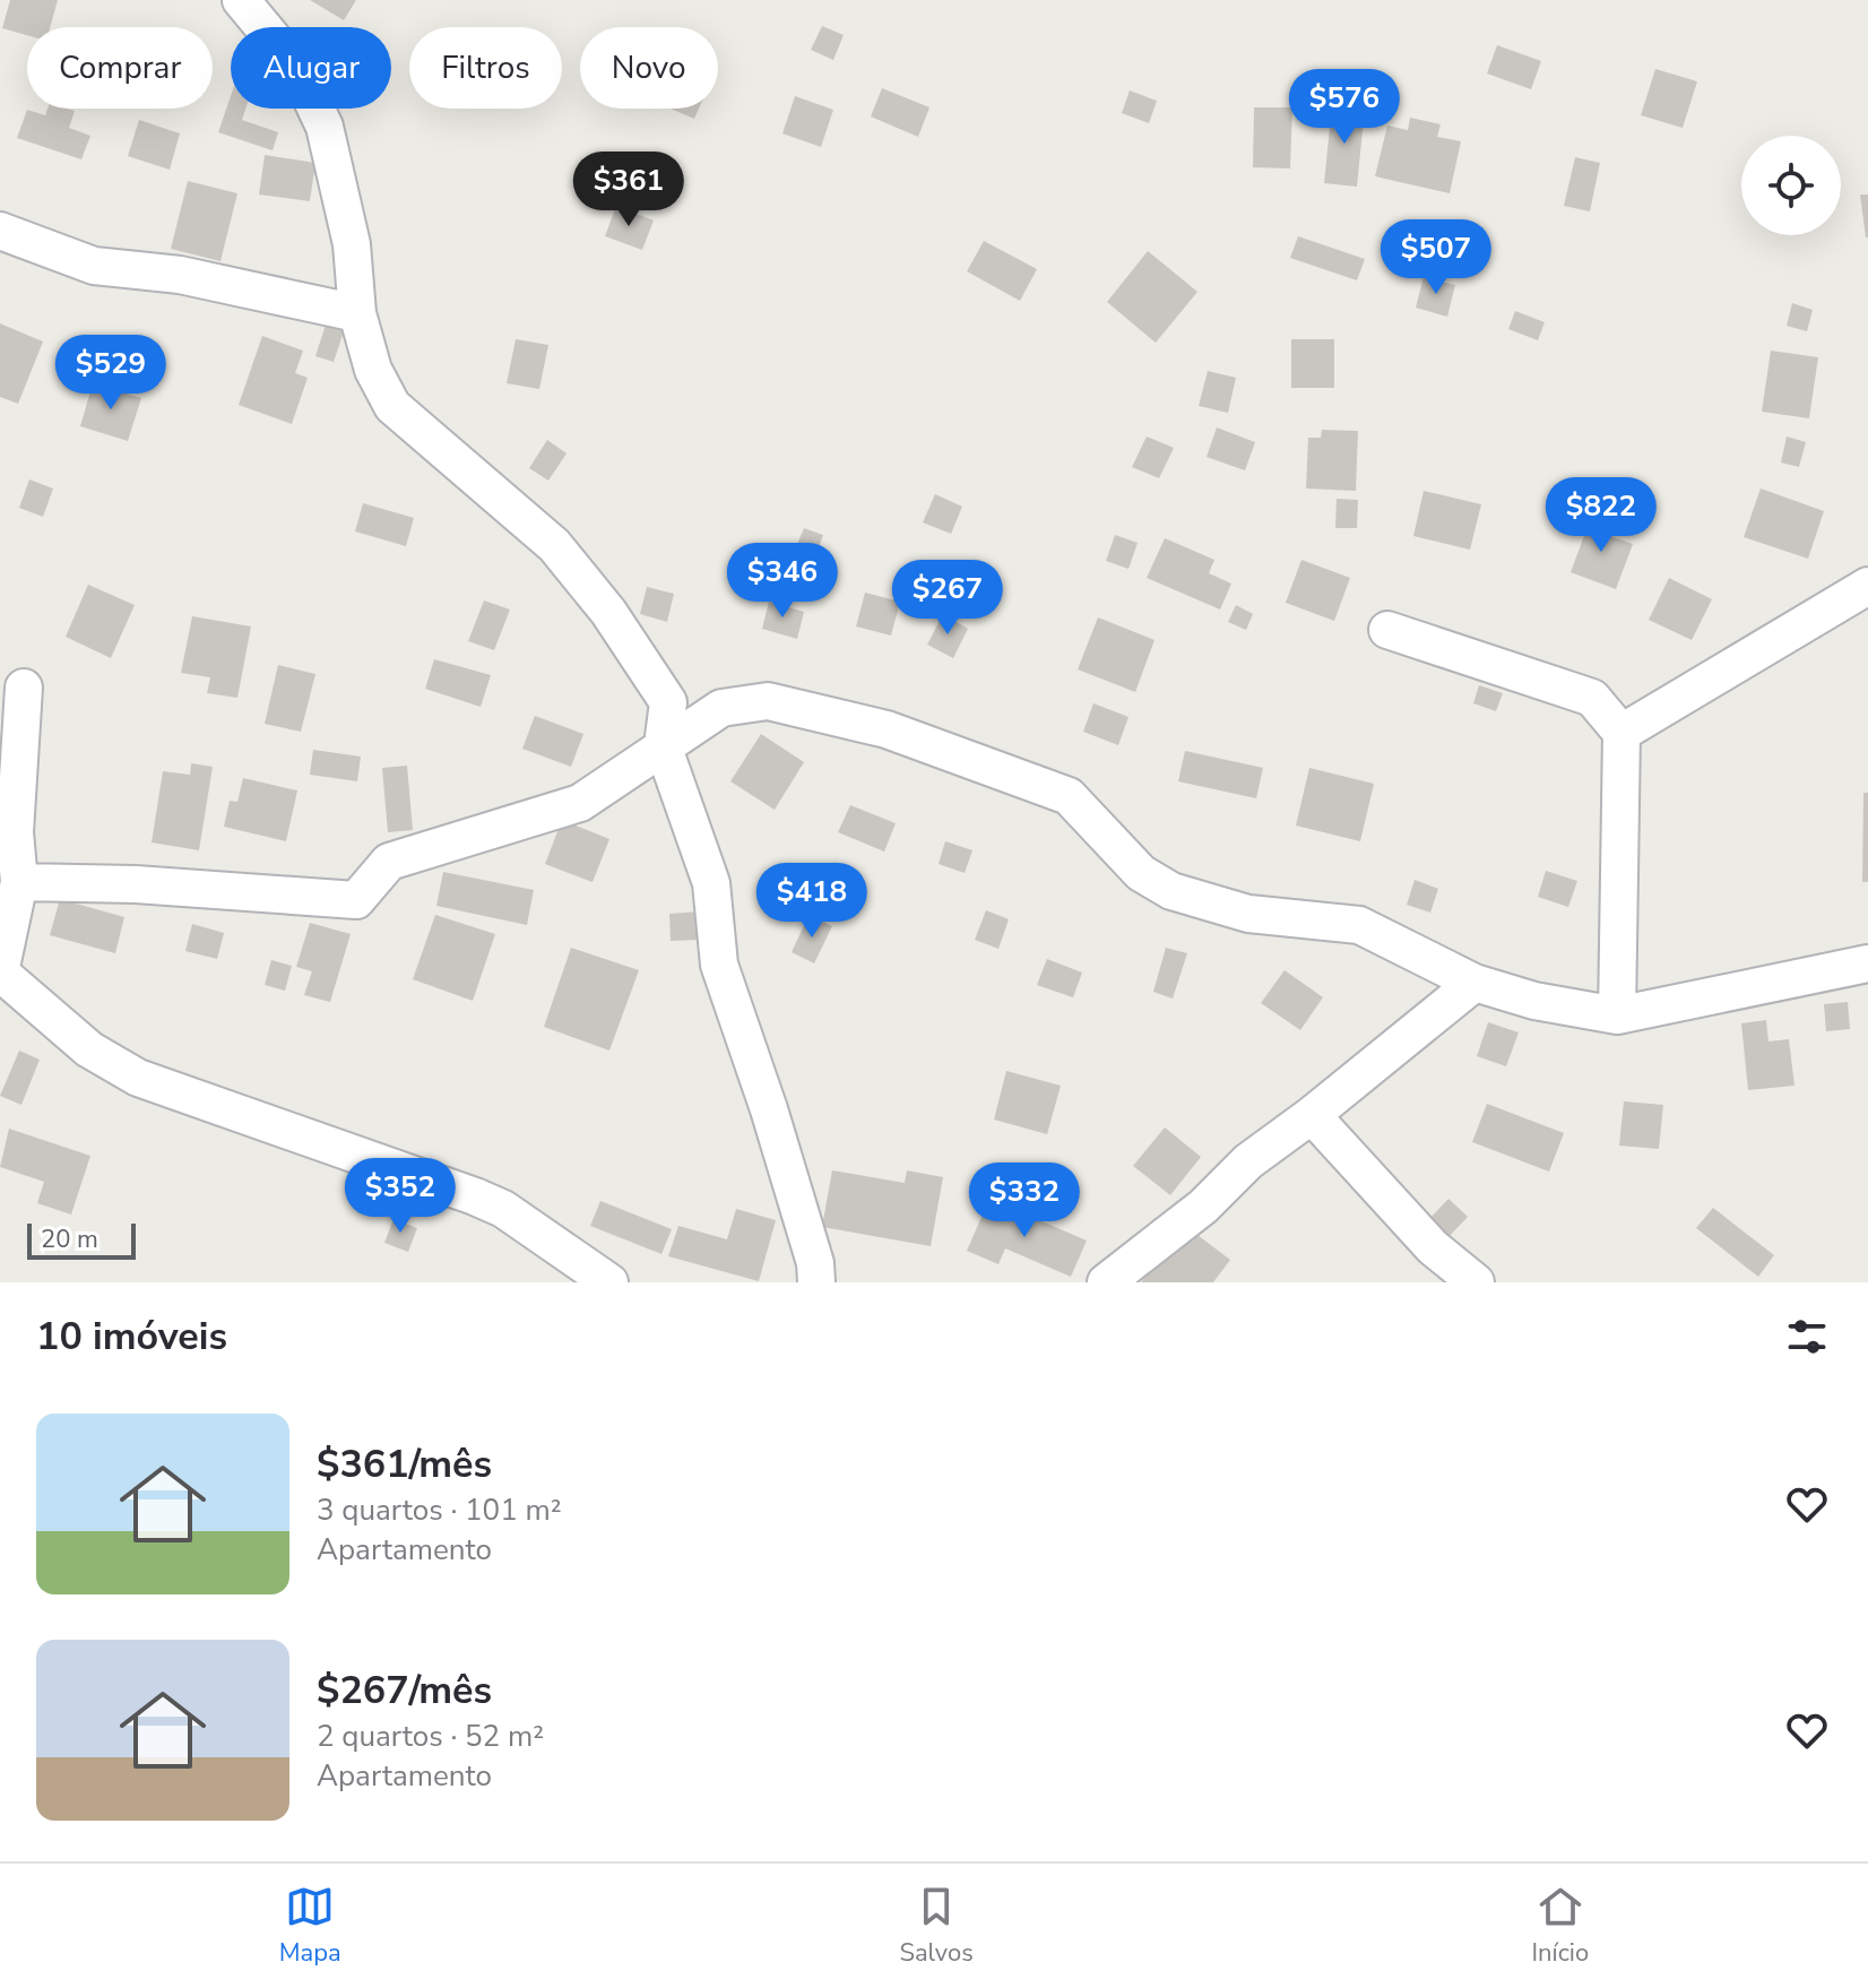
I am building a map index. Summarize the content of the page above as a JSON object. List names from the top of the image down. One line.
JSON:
{"scale_bar":"20 m","page":{"chip":["Comprar","Alugar","Filtros","Novo"],"price":["$576","$361","$507","$529","$822","$346","$267","$418","$352","$332"],"scale":"20 m","heading":"10 imóveis","list":[{"name":"$361/mês","note":"3 quartos · 101 m² · Apartamento"},{"name":"$267/mês","note":"2 quartos · 52 m² · Apartamento"}],"tabs":["Mapa","Salvos","Início"]}}
